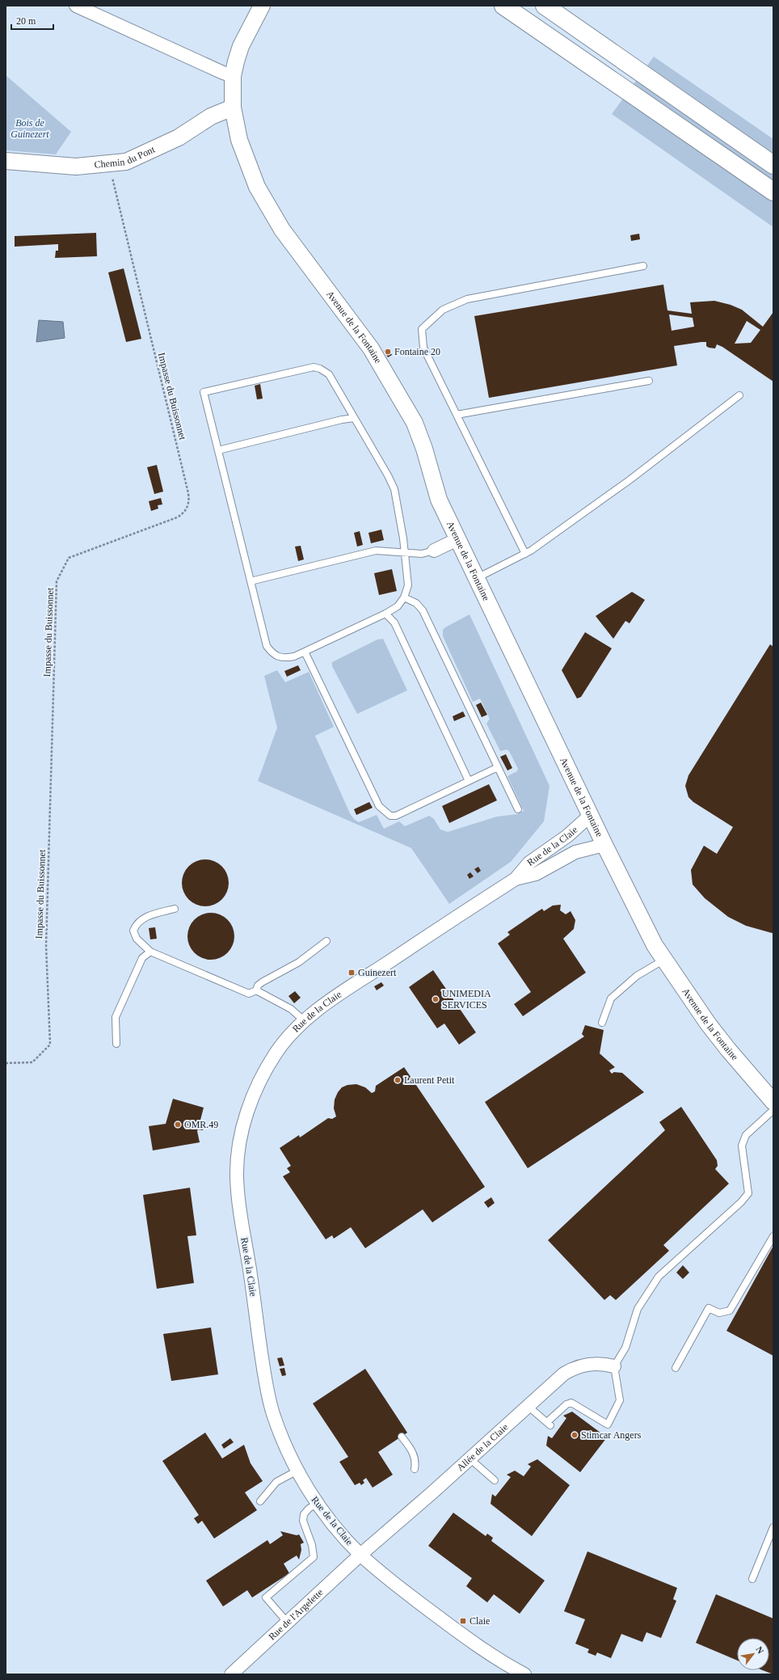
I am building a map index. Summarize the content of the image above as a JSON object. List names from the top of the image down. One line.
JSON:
{"streets":{"street":["Chemin du Pont","Avenue de la Fontaine","Rue de la Claie","Allée de la Claie","Rue de l'Argelette"],"path":["Impasse du Buissonnet"]},"crossings":[["Chemin du Pont","Avenue de la Fontaine"],["Chemin du Pont","Impasse du Buissonnet"],["Avenue de la Fontaine","Rue de la Claie"],["Rue de la Claie","Allée de la Claie"],["Rue de la Claie","Rue de l'Argelette"],["Allée de la Claie","Rue de l'Argelette"]],"parks":["Bois de Guinezert"],"places":{"other":["Fontaine 20","UNIMEDIA SERVICES","Laurent Petit","OMR.49","Stimcar Angers"],"transit":["Guinezert","Claie"]},"scale_bar":"20 m","north":"top right"}
